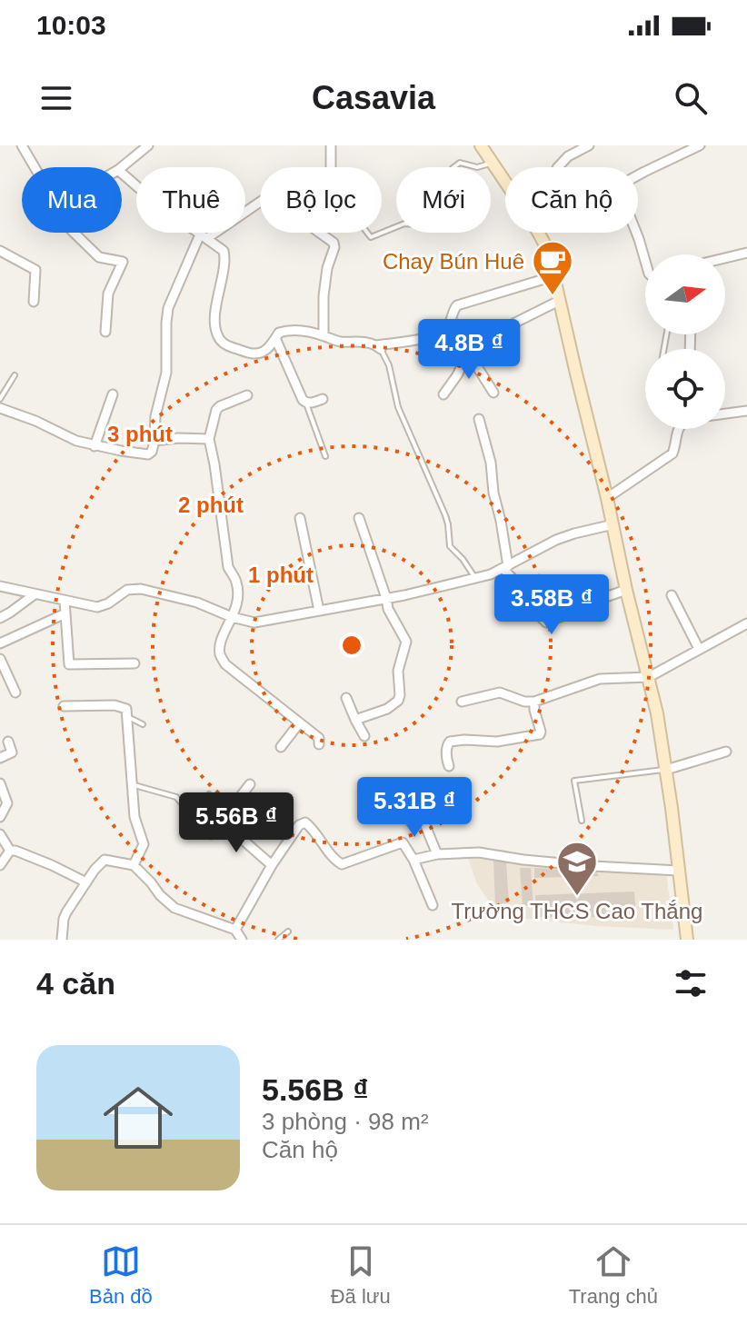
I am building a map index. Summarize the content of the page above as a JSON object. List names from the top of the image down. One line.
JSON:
{"places":{"cafe":["Chay Bún Huê"],"school or university":["Trường THCS Cao Thắng"]},"north":"right","page":{"status":"10:03","header":"Casavia","chip":["Mua","Thuê","Bộ lọc","Mới","Căn hộ"],"price":["4.8B ₫","3.58B ₫","5.31B ₫","5.56B ₫"],"heading":"4 căn","list":[{"name":"5.56B ₫","note":"3 phòng · 98 m² · Căn hộ"}],"tabs":["Bản đồ","Đã lưu","Trang chủ"]},"rings":["3 phút","2 phút","1 phút"]}
